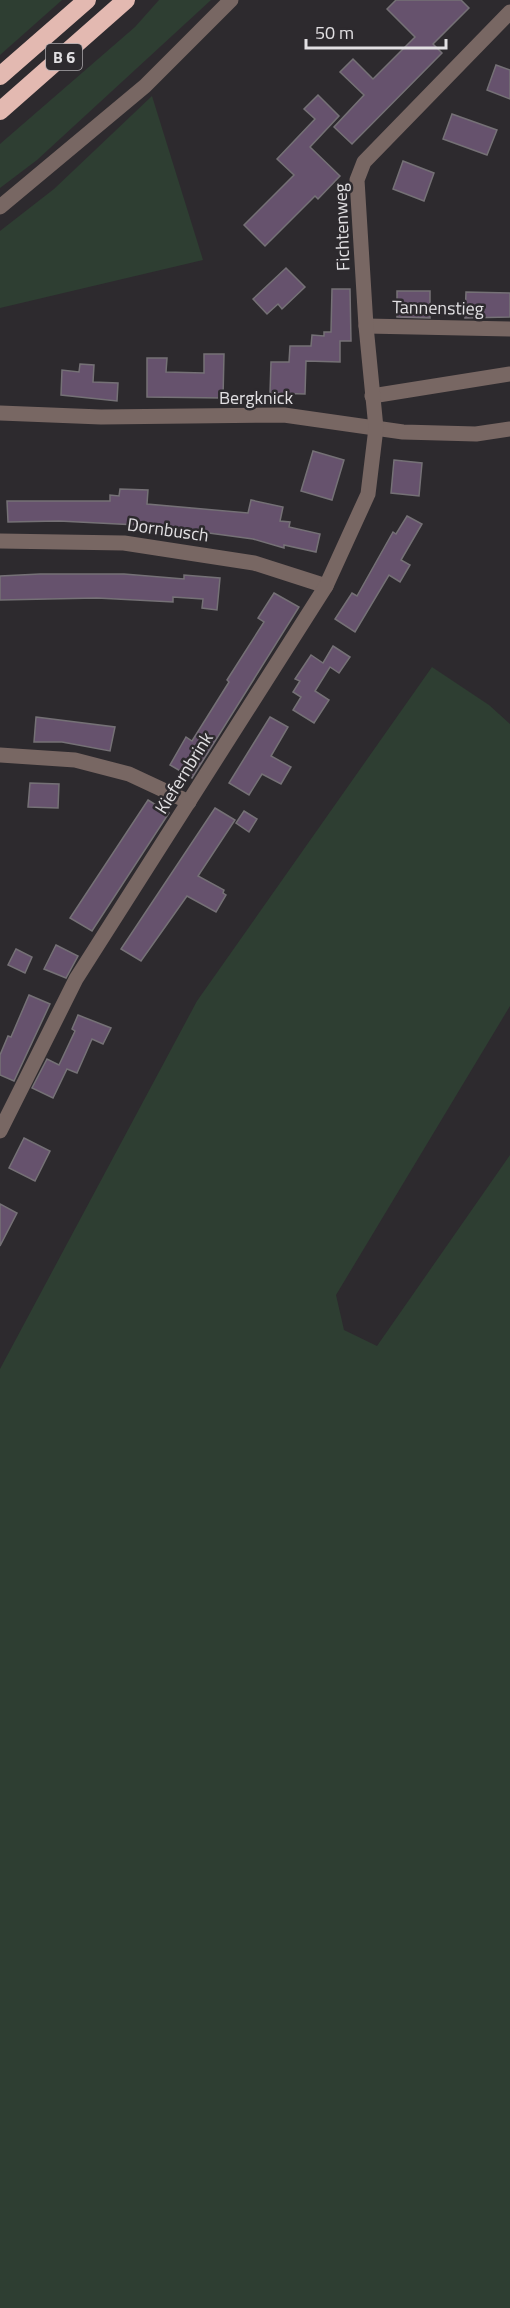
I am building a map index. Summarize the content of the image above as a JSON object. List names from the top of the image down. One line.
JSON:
{"streets":{"highway":["B 6"],"street":["Fichtenweg","Tannenstieg","Bergknick","Dornbusch","Kiefernbrink"]},"crossings":[["Fichtenweg","Tannenstieg"],["Fichtenweg","Bergknick"],["Fichtenweg","Kiefernbrink"],["Bergknick","Kiefernbrink"],["Dornbusch","Kiefernbrink"]],"scale_bar":"50 m"}
